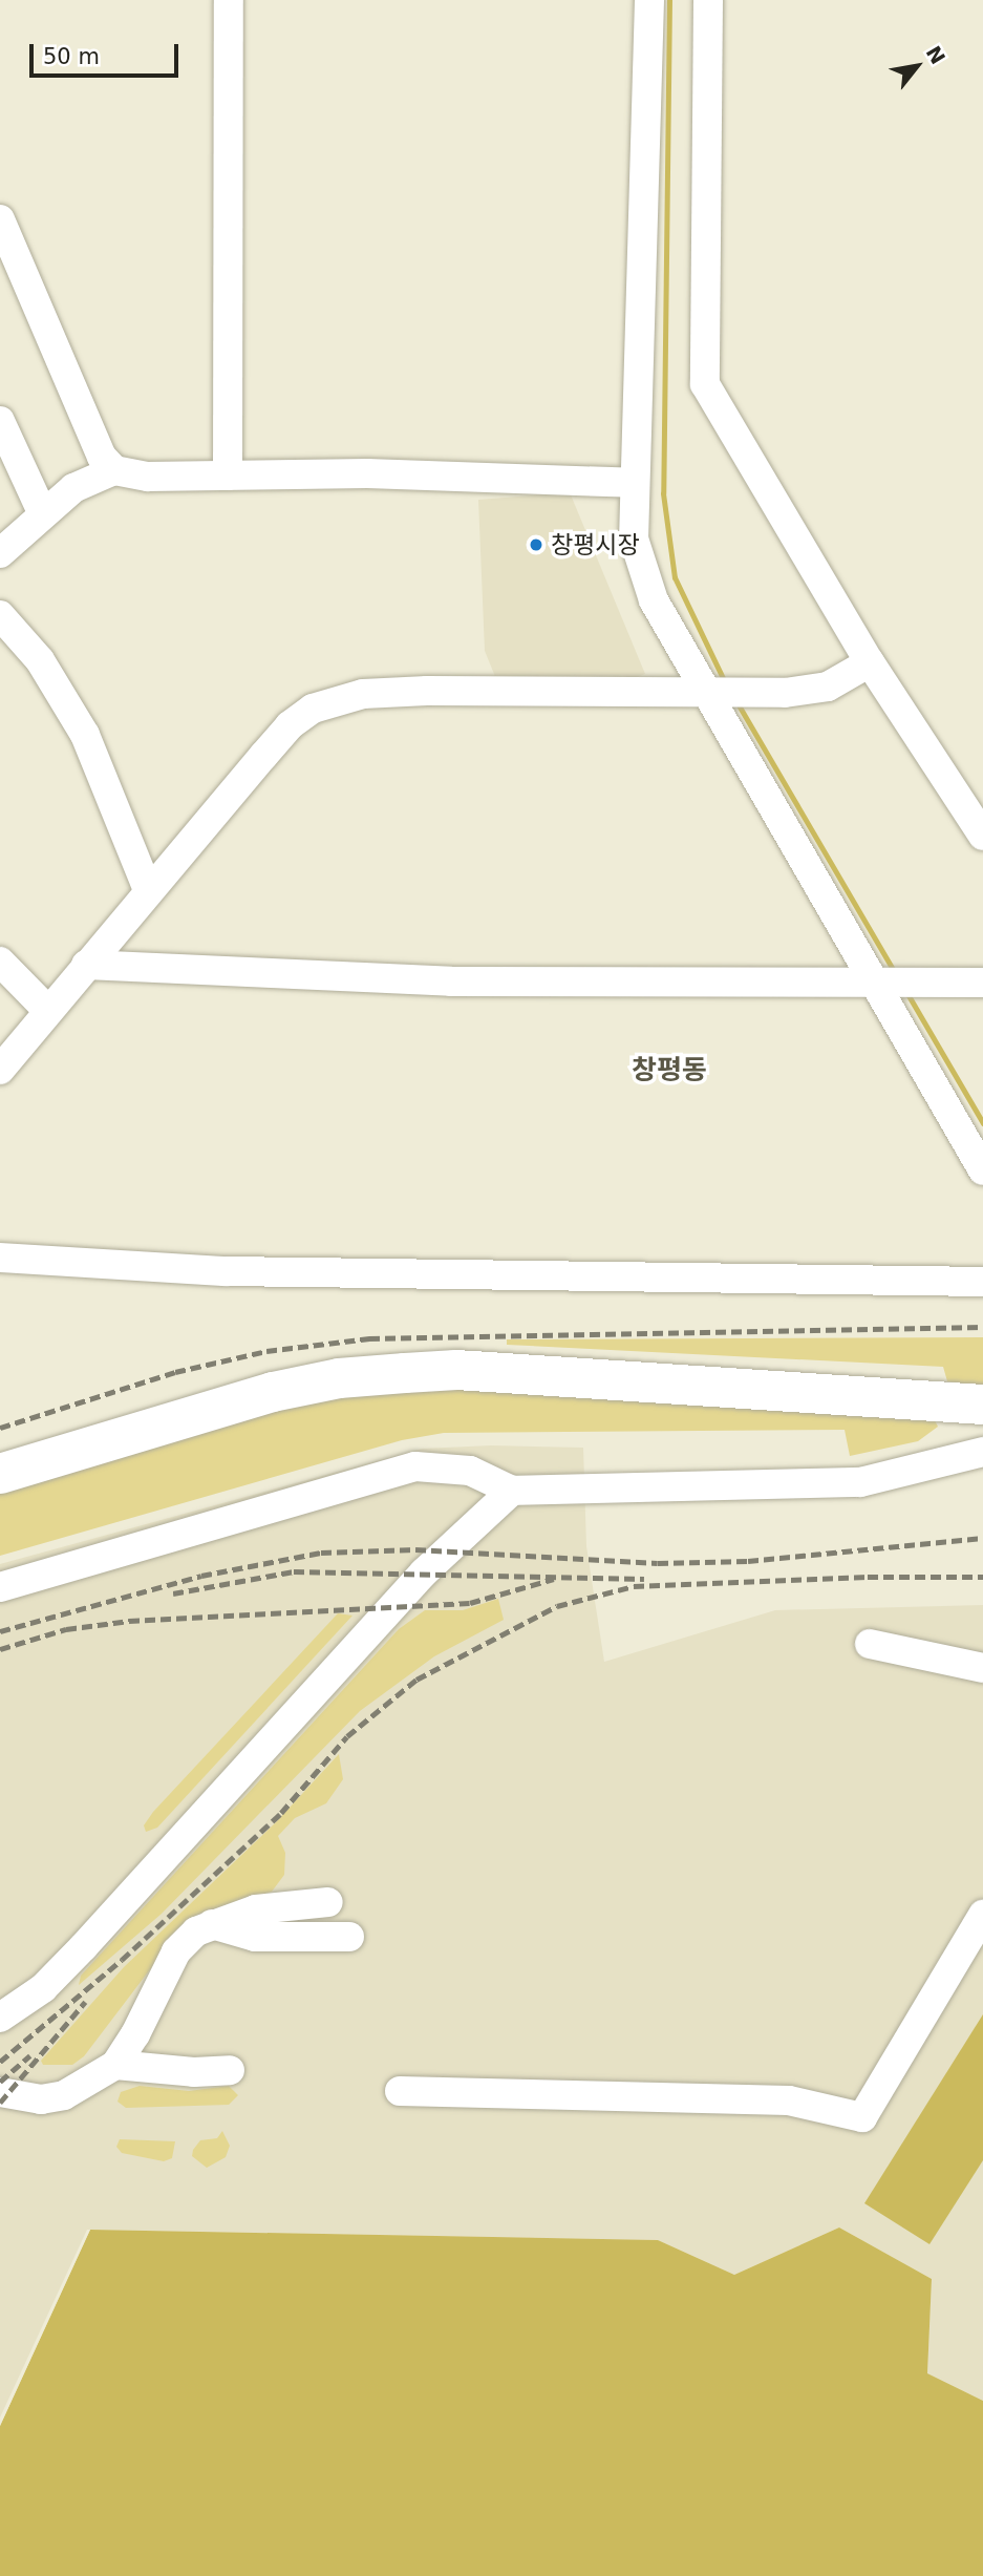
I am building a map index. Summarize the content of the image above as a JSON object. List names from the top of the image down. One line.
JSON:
{"districts":["창평동"],"places":["창평시장"],"scale_bar":"50 m","north":"top right"}
